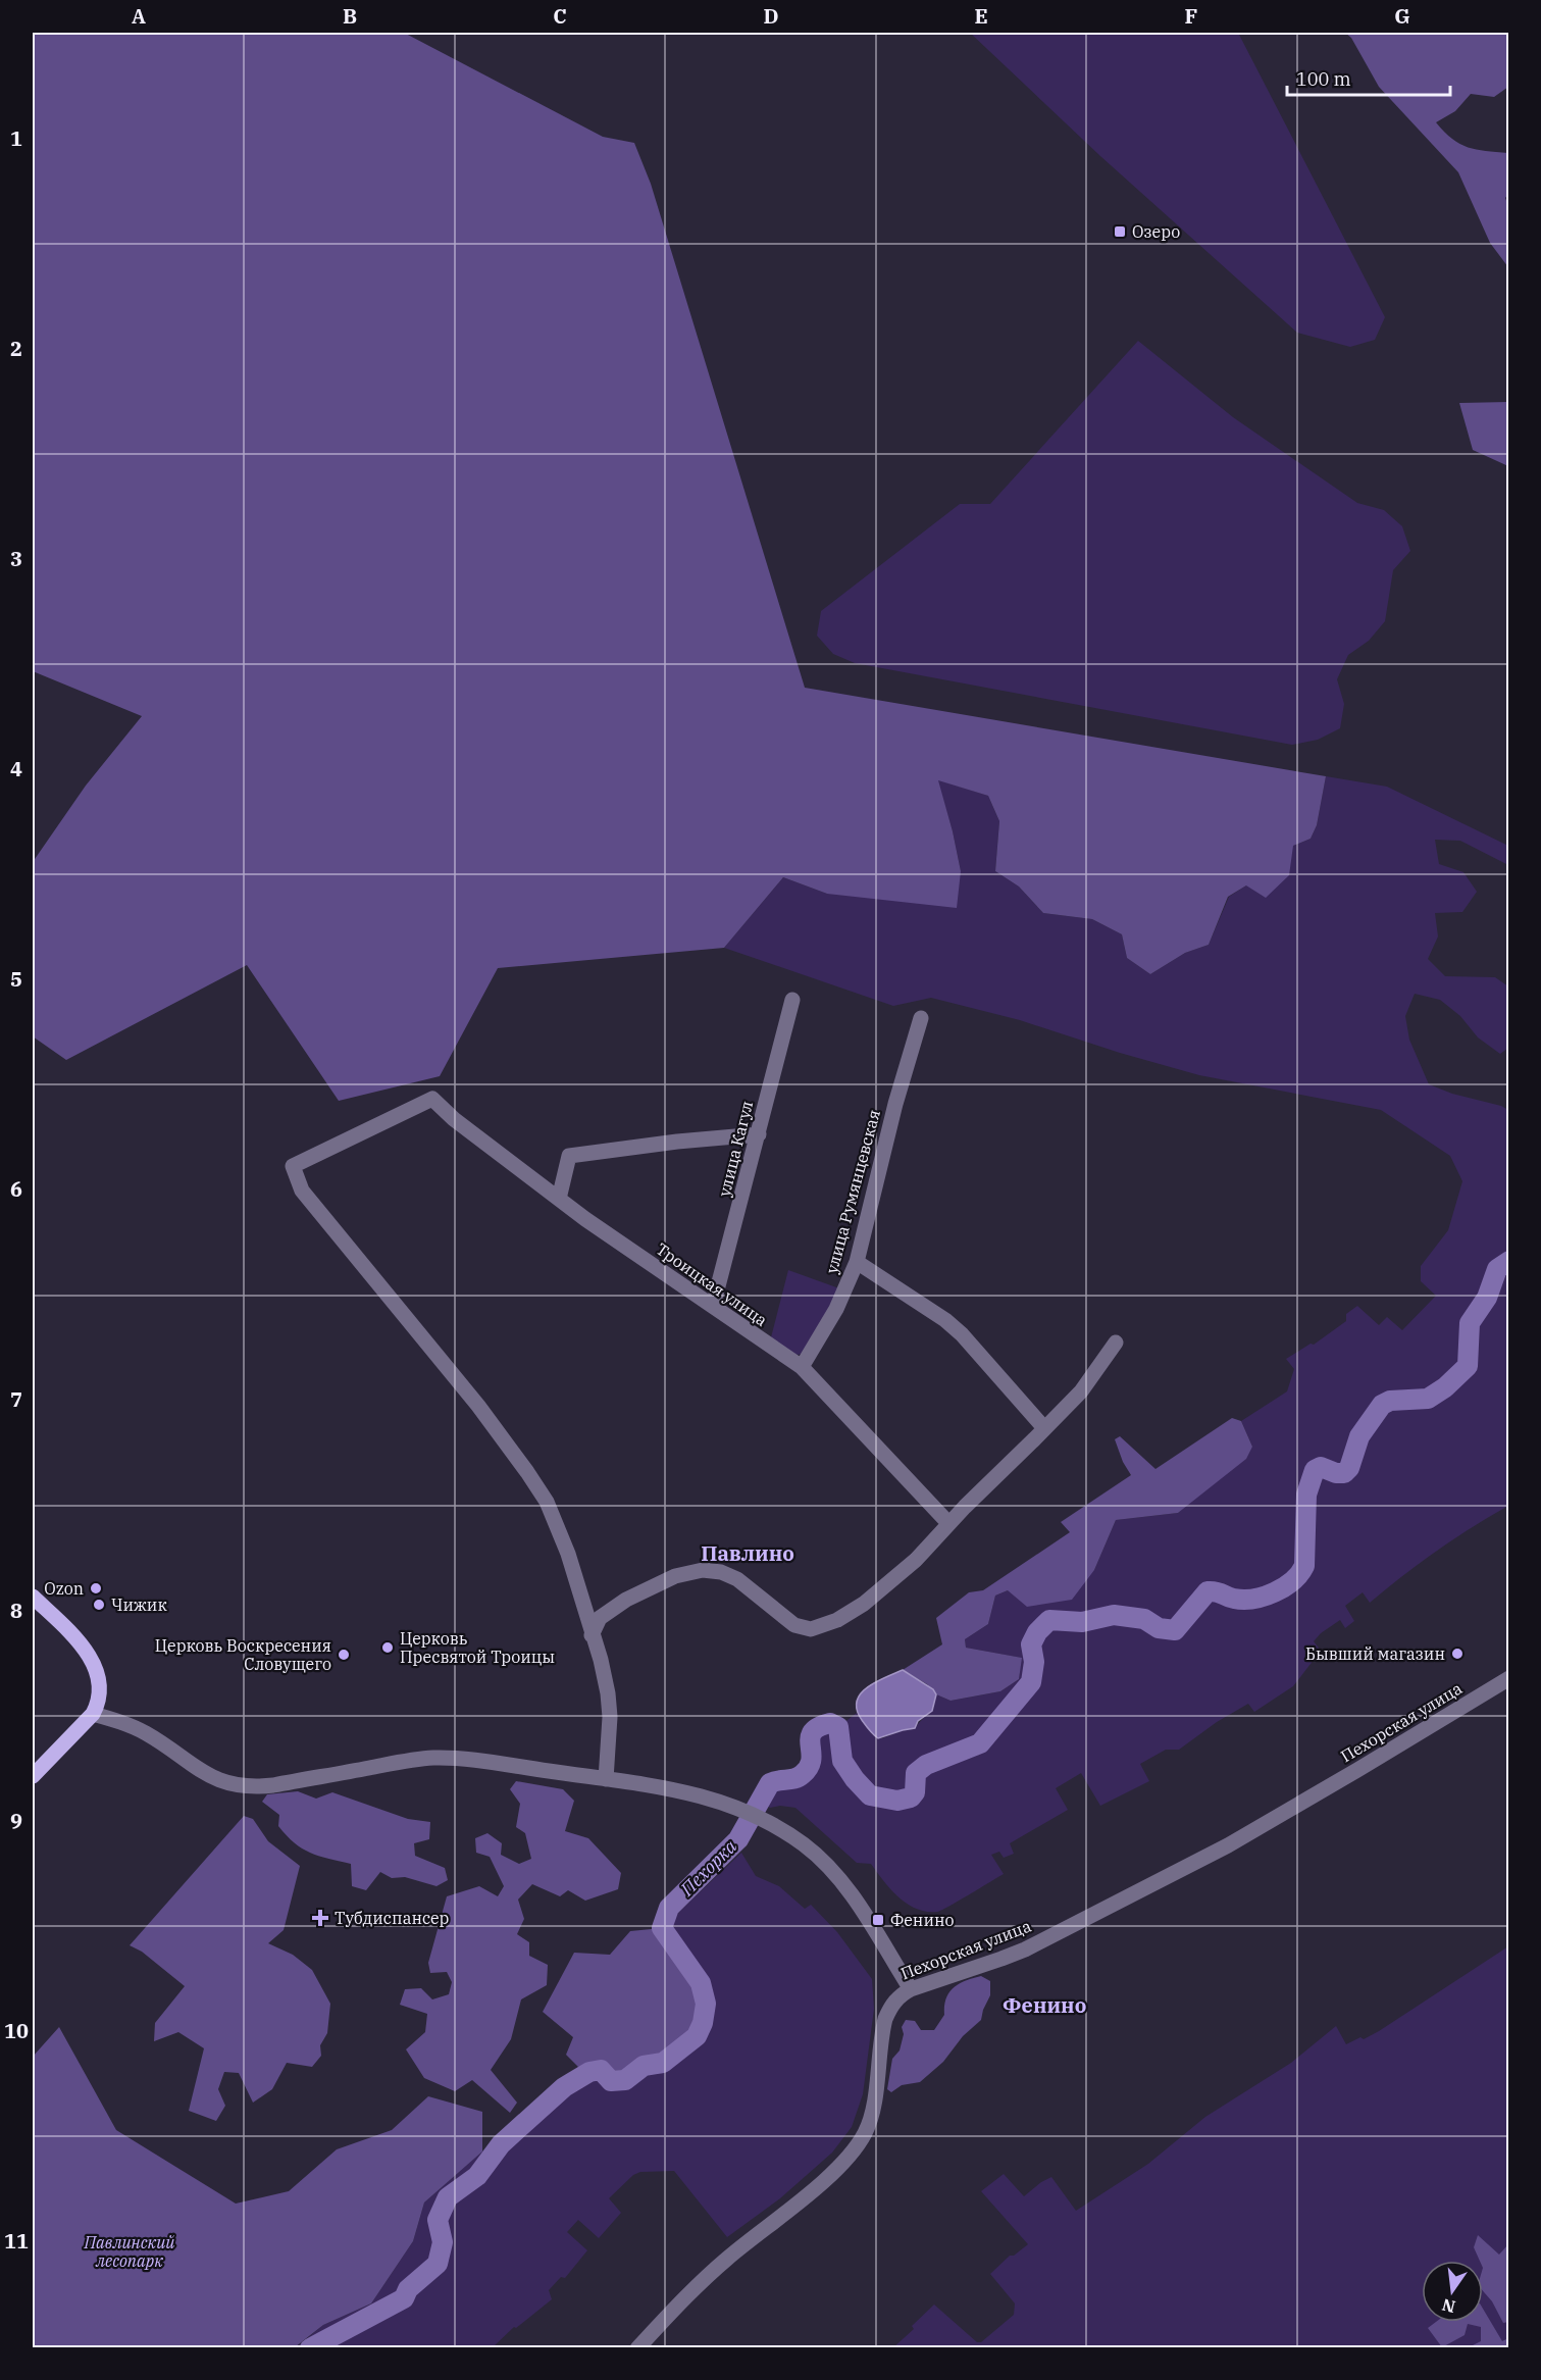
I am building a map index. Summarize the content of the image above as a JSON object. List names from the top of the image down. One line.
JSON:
{"streets":{"street":["улица Кагул","улица Румянцевская","Троицкая улица","Пехорская улица"]},"crossings":[["улица Кагул","Троицкая улица"],["улица Румянцевская","Троицкая улица"]],"districts":["Павлино","Фенино"],"water":["Пехорка"],"parks":["Павлинский лесопарк"],"places":{"transit":["Озеро","Фенино"],"other":["Ozon","Чижик","Церковь Пресвятой Троицы","Бывший магазин","Церковь Воскресения Словущего"],"health":["Тубдиспансер"]},"scale_bar":"100 m","north":"bottom","grid":{"columns":["A","B","C","D","E","F","G"],"rows":["1","2","3","4","5","6","7","8","9","10","11"]}}
